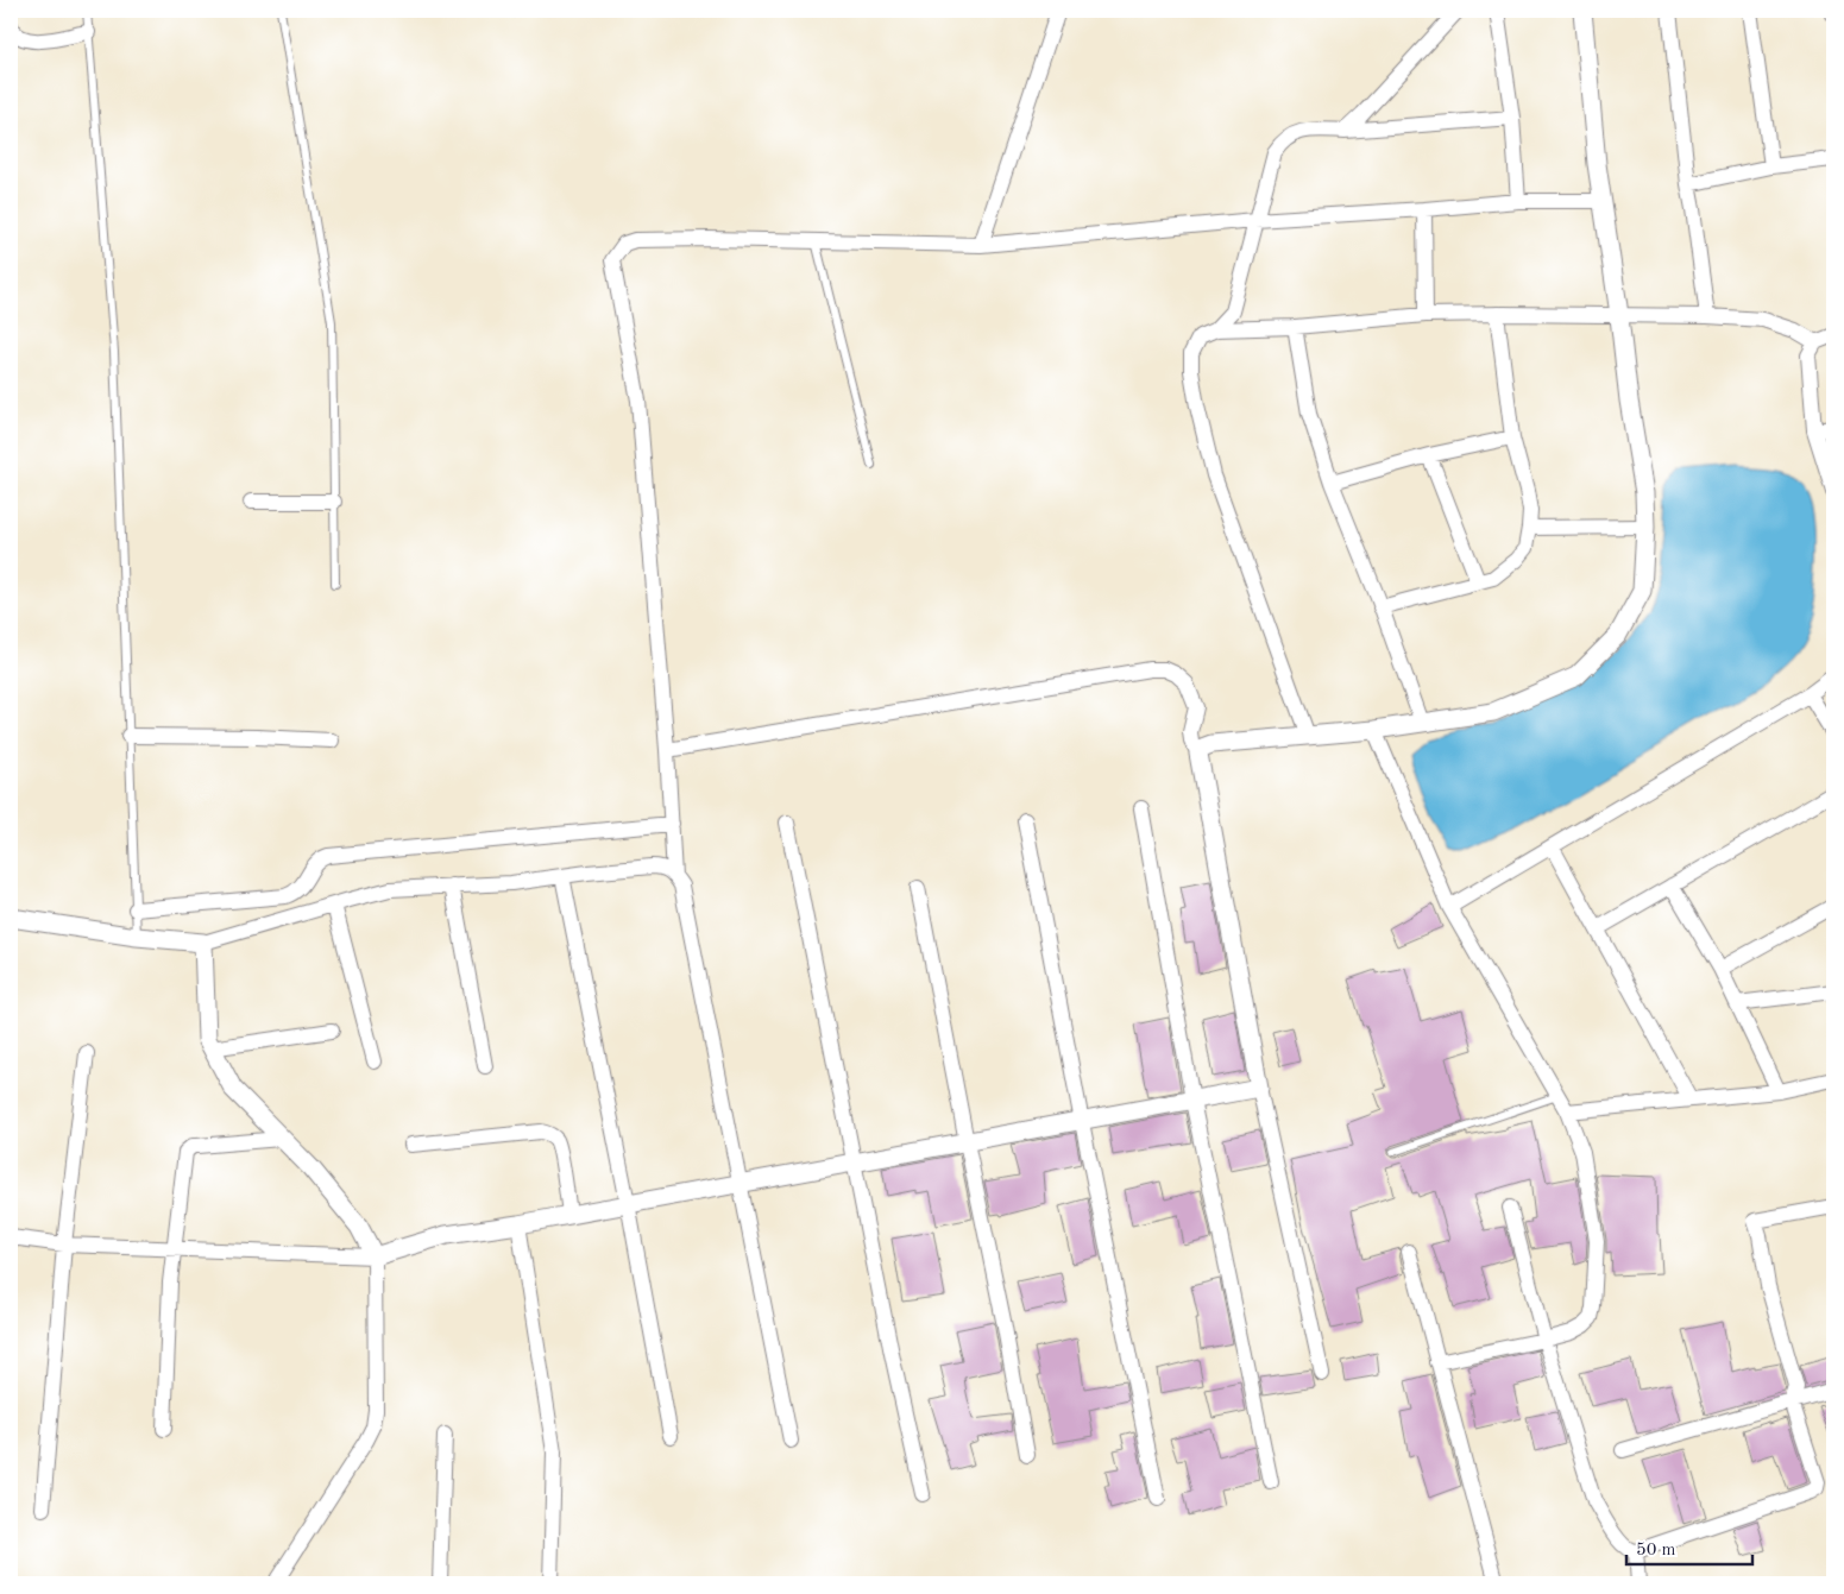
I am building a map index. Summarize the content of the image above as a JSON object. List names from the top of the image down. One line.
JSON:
{"scale_bar":"50 m"}
